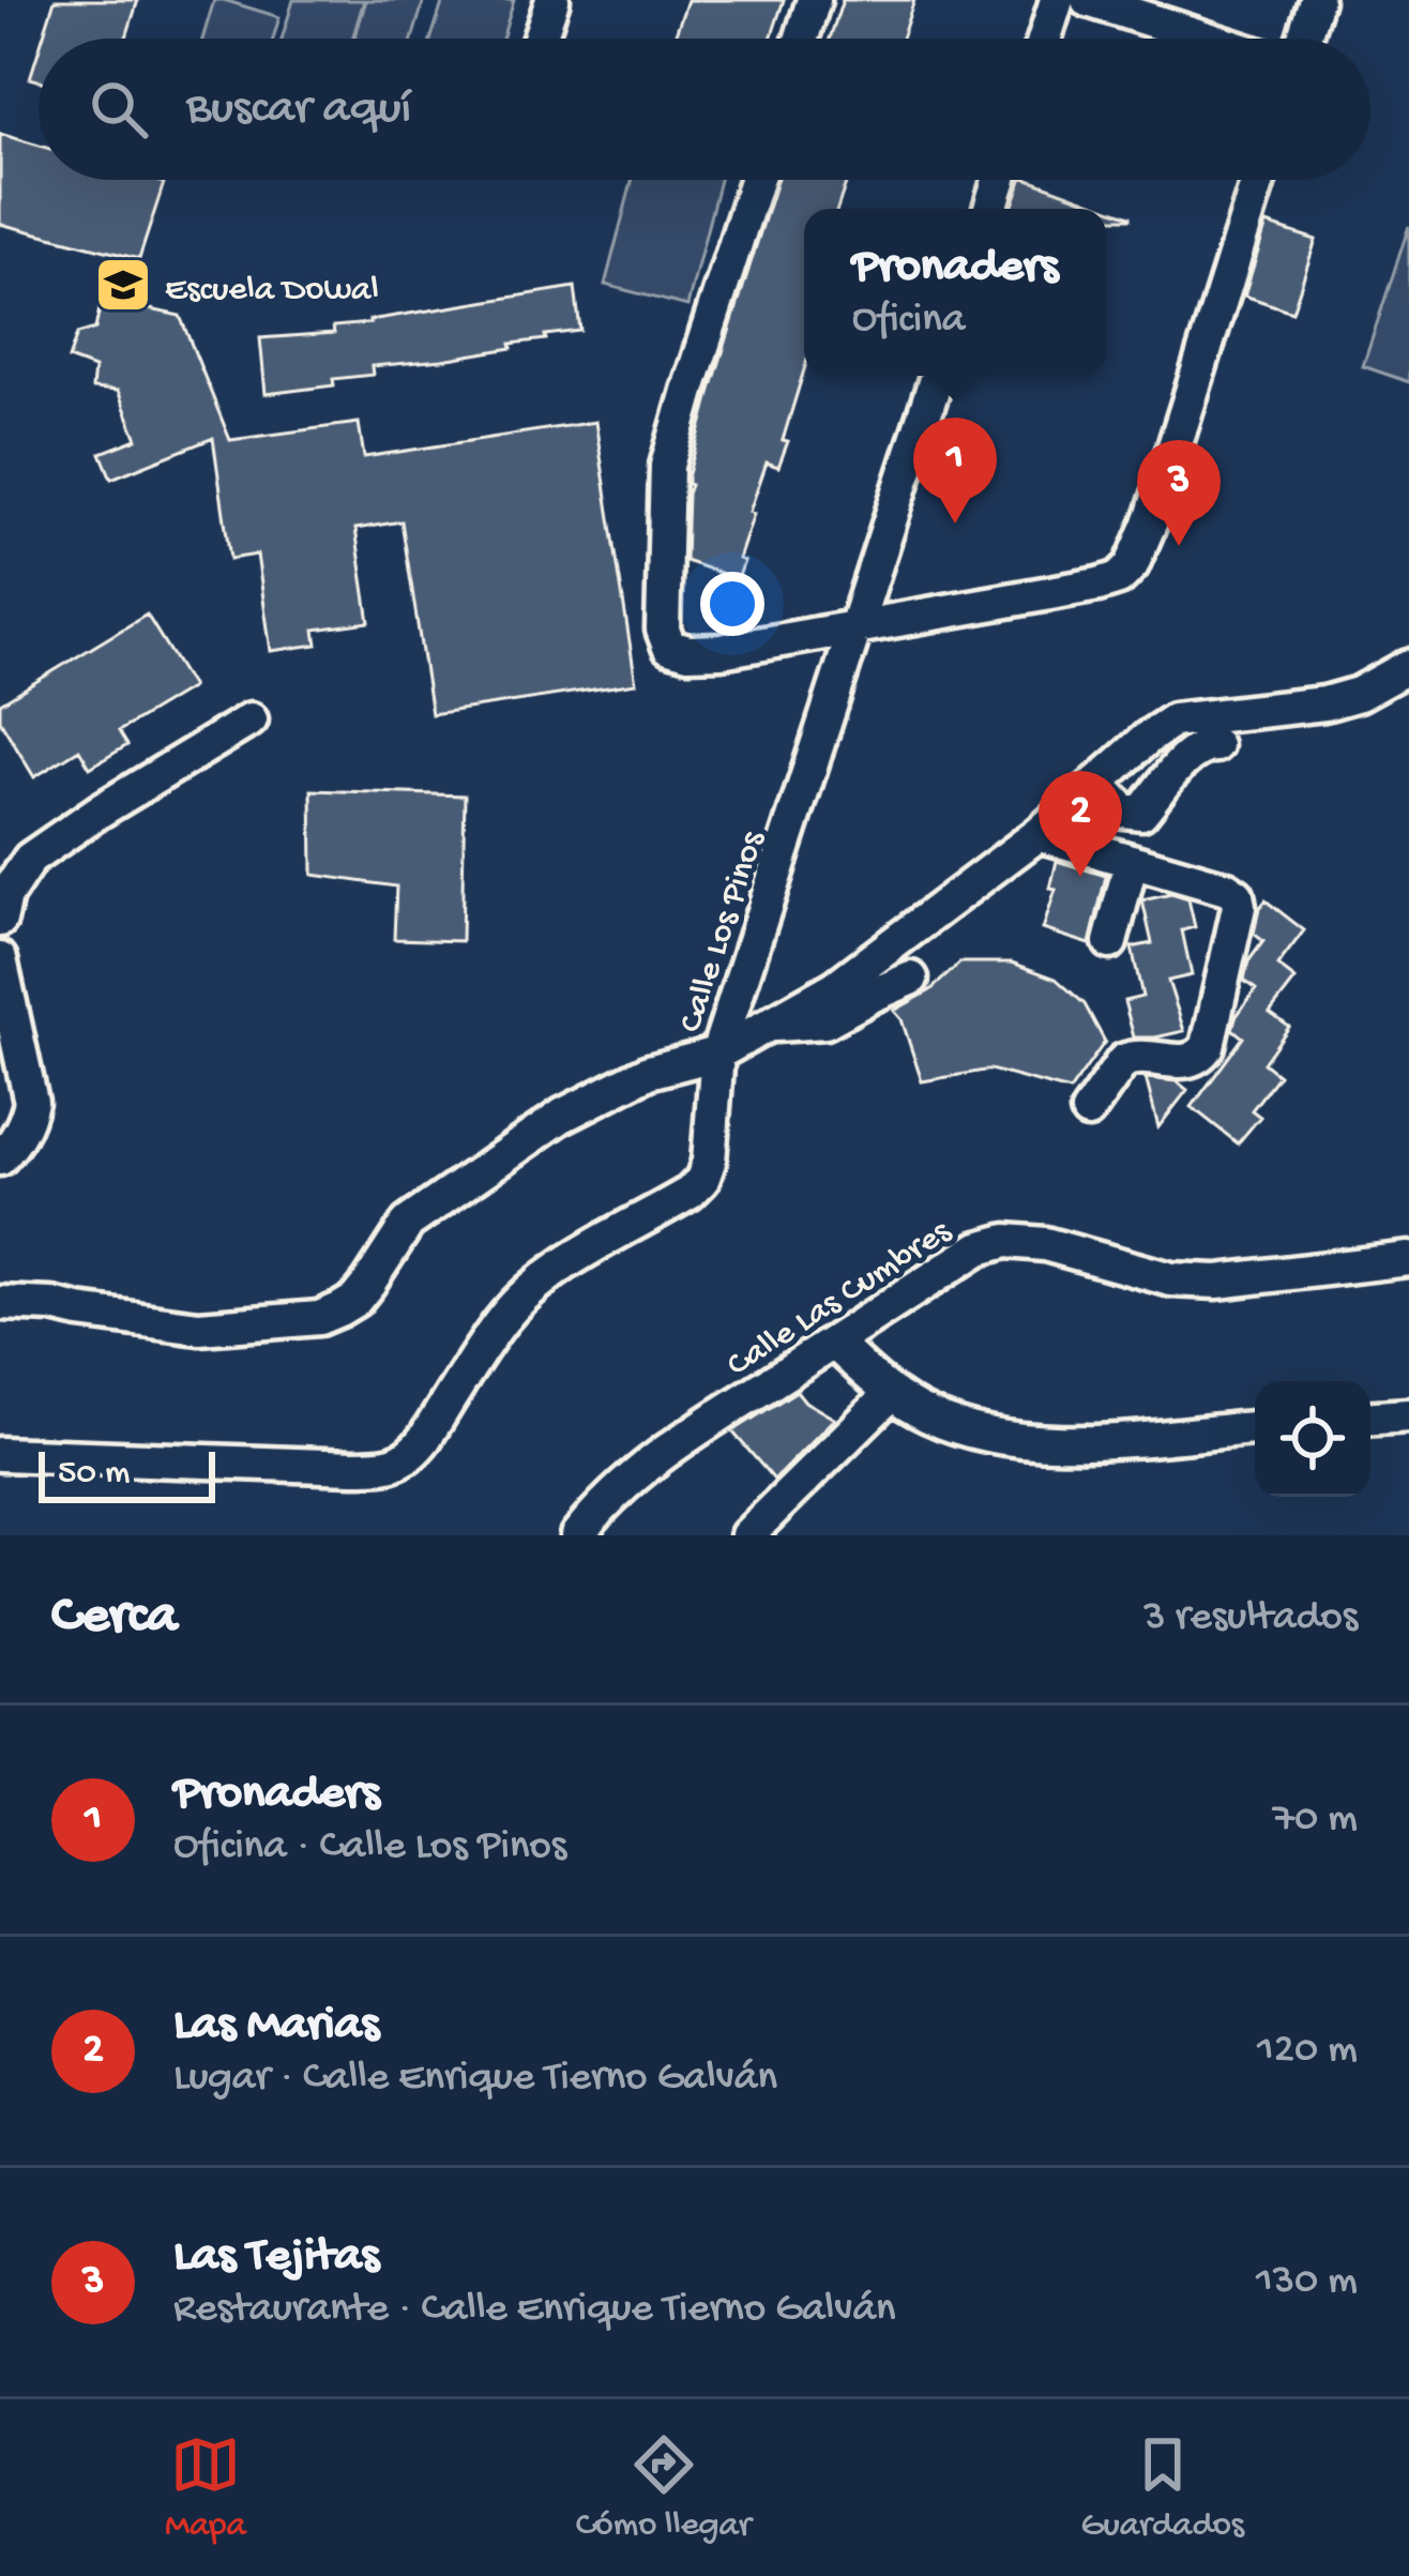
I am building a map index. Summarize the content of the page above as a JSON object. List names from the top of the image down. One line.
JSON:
{"streets":{"street":["Calle Los Pinos","Calle Las Cumbres"]},"places":{"school or university":["Escuela Dowal"]},"scale_bar":"50 m","page":{"search":"Buscar aquí","popup":["Pronaders","Oficina"],"pins":["1","3","2"],"scale":"50 m","heading":["Cerca","3 resultados"],"list":[{"mark":"1","name":"Pronaders","note":"Oficina · Calle Los Pinos","value":"70 m"},{"mark":"2","name":"Las Marias","note":"Lugar · Calle Enrique Tierno Galván","value":"120 m"},{"mark":"3","name":"Las Tejitas","note":"Restaurante · Calle Enrique Tierno Galván","value":"130 m"}],"nav":["Mapa","Cómo llegar","Guardados"]}}
